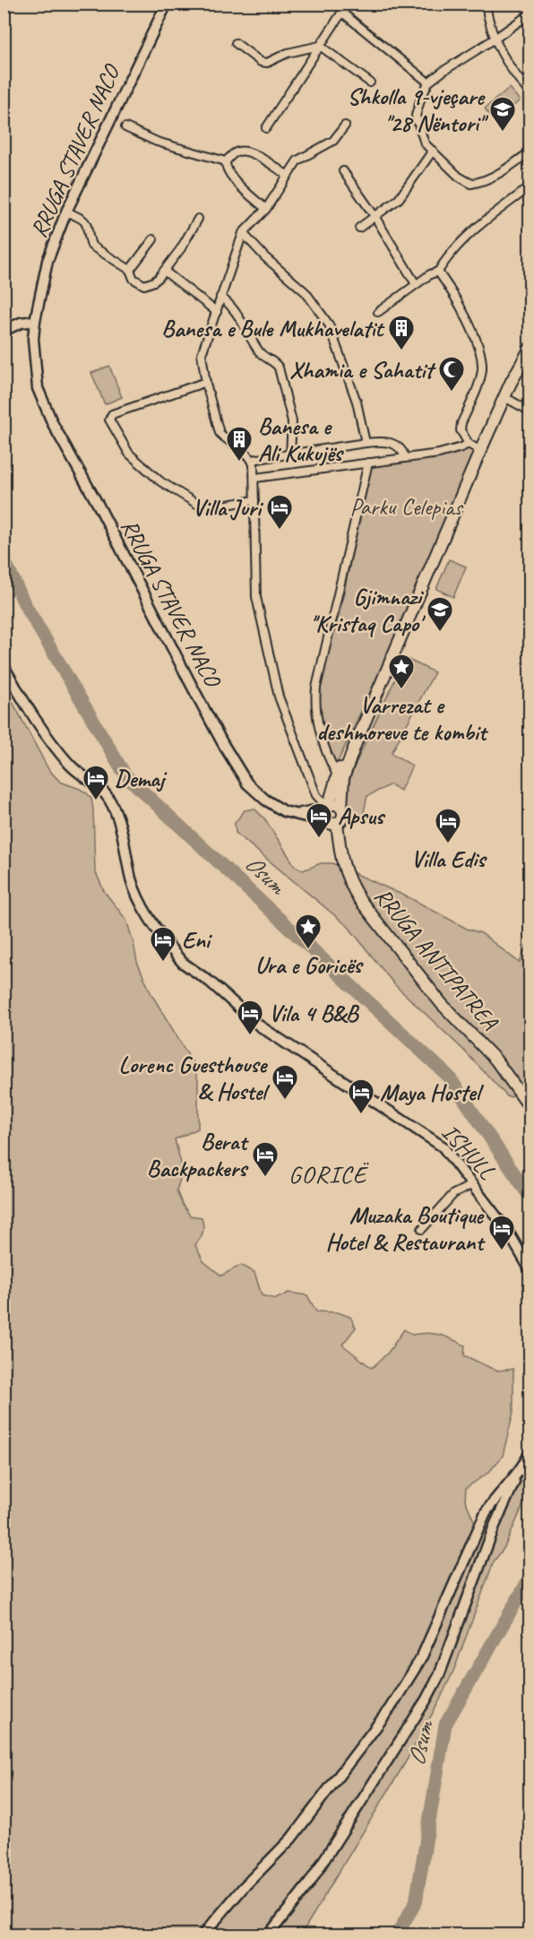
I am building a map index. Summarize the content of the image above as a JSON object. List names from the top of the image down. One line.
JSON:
{"streets":{"main road":["RRUGA ANTIPATREA"],"street":["RRUGA STAVER NACO","ISHULL"]},"crossings":[["RRUGA STAVER NACO","RRUGA ANTIPATREA"]],"districts":["GORICË"],"water":["Osum"],"parks":["Parku Celepias"],"places":{"school or university":["Shkolla 9-vjeçare \"28 Nëntori\"","Gjimnazi ''Kristaq Capo'"],"building":["Banesa e Bule Mukhavelatit","Banesa e Ali Kukujës"],"mosque":["Xhamia e Sahatit"],"hotel":["Villa Juri","Demaj","Apsus","Villa Edis","Eni","Vila 4 B&B","Lorenc Guesthouse & Hostel","Maya Hostel","Berat Backpackers","Muzaka Boutique Hotel & Restaurant"],"place":["Varrezat e deshmoreve te kombit","Ura e Goricës"]}}
